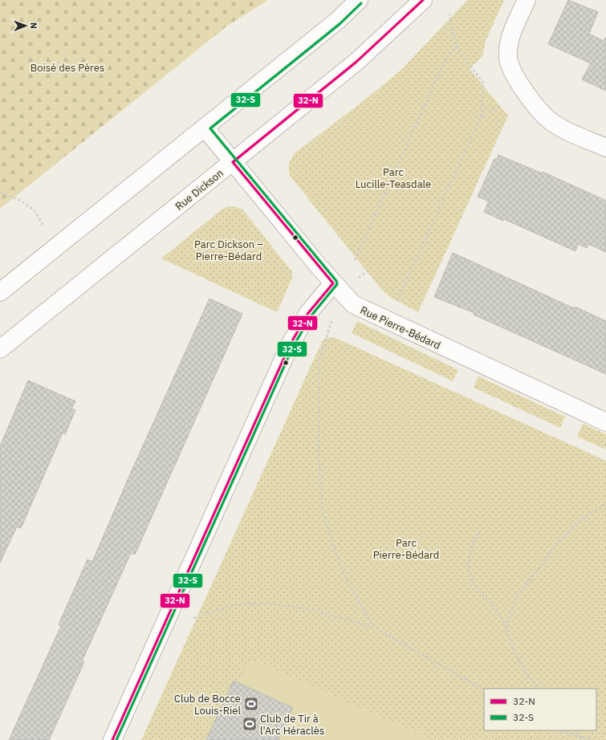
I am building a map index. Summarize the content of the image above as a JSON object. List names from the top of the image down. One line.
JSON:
{"streets":{"street":["Rue Dickson","Rue Pierre-Bédard"]},"crossings":[["Rue Dickson","Rue Pierre-Bédard"]],"parks":["Boisé des Pères","Parc Lucille-Teasdale","Parc Dickson – Pierre-Bédard","Parc Pierre-Bédard"],"places":{"sports":["Club de Bocce Louis-Riel","Club de Tir à l'Arc Héraclès"]},"lines":["transit line 32-N","transit line 32-S"],"legend":["32-N","32-S"],"north":"right"}
